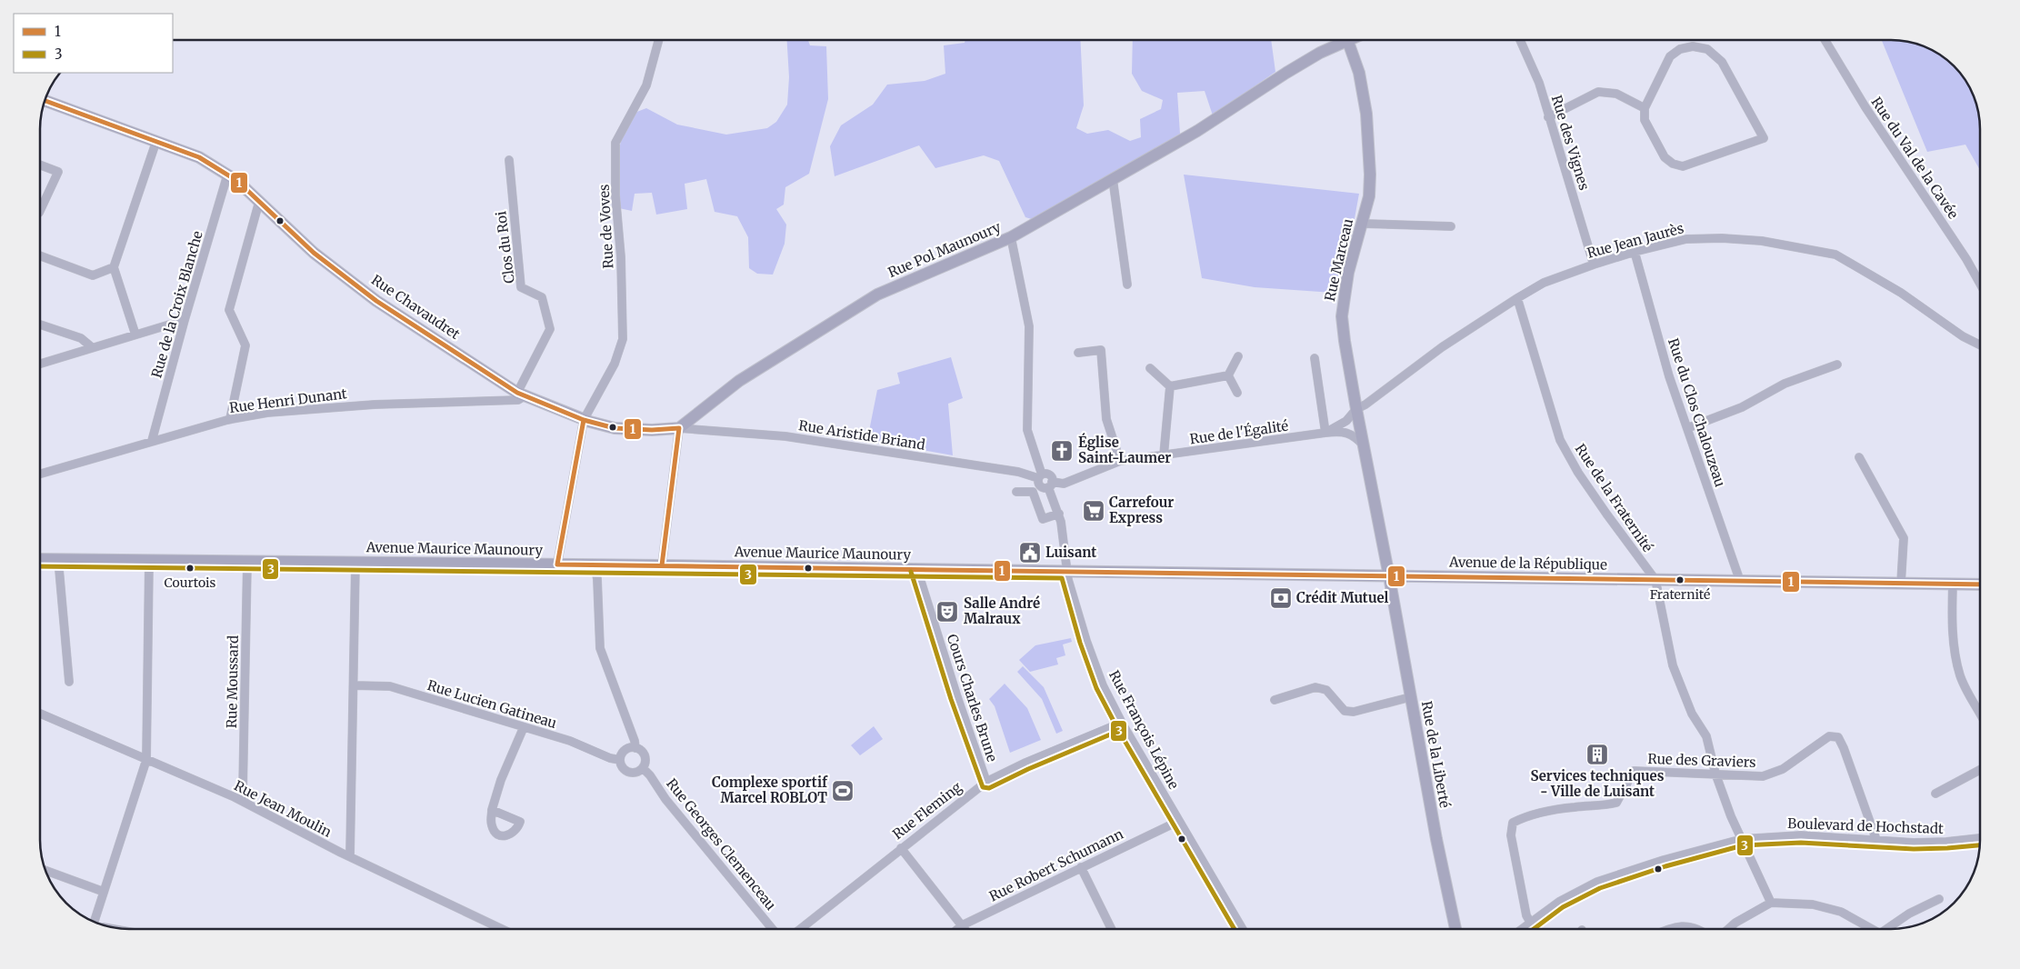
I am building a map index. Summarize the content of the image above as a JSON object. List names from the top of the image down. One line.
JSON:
{"streets":{"street":["Rue des Vignes","Rue du Val de la Cavée","Rue de Voves","Rue Jean Jaurès","Clos du Roi","Rue Pol Maunoury","Rue Marceau","Rue de la Croix Blanche","Rue Chavaudret","Rue Henri Dunant","Rue du Clos Chalouzeau","Rue de l'Égalité","Rue Aristide Briand","Rue de la Fraternité","Avenue Maurice Maunoury","Avenue de la République","Rue Moussard","Cours Charles Brune","Rue Lucien Gatineau","Rue François Lépine","Rue de la Liberté","Rue des Graviers","Rue Jean Moulin","Rue Fleming","Boulevard de Hochstadt","Rue Georges Clemenceau","Rue Robert Schumann"]},"crossings":[["Rue des Vignes","Rue Jean Jaurès"],["Rue de Voves","Rue Chavaudret"],["Rue de Voves","Avenue Maurice Maunoury"],["Rue Jean Jaurès","Rue Marceau"],["Rue Jean Jaurès","Rue du Clos Chalouzeau"],["Rue Jean Jaurès","Rue de l'Égalité"],["Rue Jean Jaurès","Rue de la Fraternité"],["Clos du Roi","Rue Chavaudret"],["Clos du Roi","Rue Henri Dunant"],["Rue Pol Maunoury","Rue Chavaudret"],["Rue Pol Maunoury","Rue Aristide Briand"],["Rue Marceau","Rue de l'Égalité"],["Rue Marceau","Avenue de la République"],["Rue Marceau","Rue de la Liberté"],["Rue de la Croix Blanche","Rue Chavaudret"],["Rue de la Croix Blanche","Rue Henri Dunant"],["Rue Chavaudret","Rue Henri Dunant"],["Rue Chavaudret","Rue Aristide Briand"],["Rue du Clos Chalouzeau","Avenue de la République"],["Rue de l'Égalité","Rue Aristide Briand"],["Rue de l'Égalité","Rue François Lépine"],["Rue Aristide Briand","Rue François Lépine"],["Rue de la Fraternité","Avenue de la République"],["Avenue Maurice Maunoury","Avenue de la République"],["Avenue Maurice Maunoury","Rue Moussard"],["Avenue Maurice Maunoury","Cours Charles Brune"],["Avenue Maurice Maunoury","Rue François Lépine"],["Avenue de la République","Rue François Lépine"],["Avenue de la République","Rue de la Liberté"],["Rue Moussard","Rue Jean Moulin"],["Cours Charles Brune","Rue Fleming"],["Rue Lucien Gatineau","Rue Georges Clemenceau"],["Rue François Lépine","Rue Fleming"],["Rue François Lépine","Rue Robert Schumann"],["Rue des Graviers","Boulevard de Hochstadt"]],"places":{"church":["Église Saint-Laumer"],"supermarket":["Carrefour Express"],"public building":["Luisant"],"other":["Courtois","Fraternité"],"bank":["Crédit Mutuel"],"theatre":["Salle André Malraux"],"building":["Services techniques - Ville de Luisant"],"sports":["Complexe sportif Marcel ROBLOT"]},"lines":["transit line 1","transit line 3"],"legend":["1","3"]}
